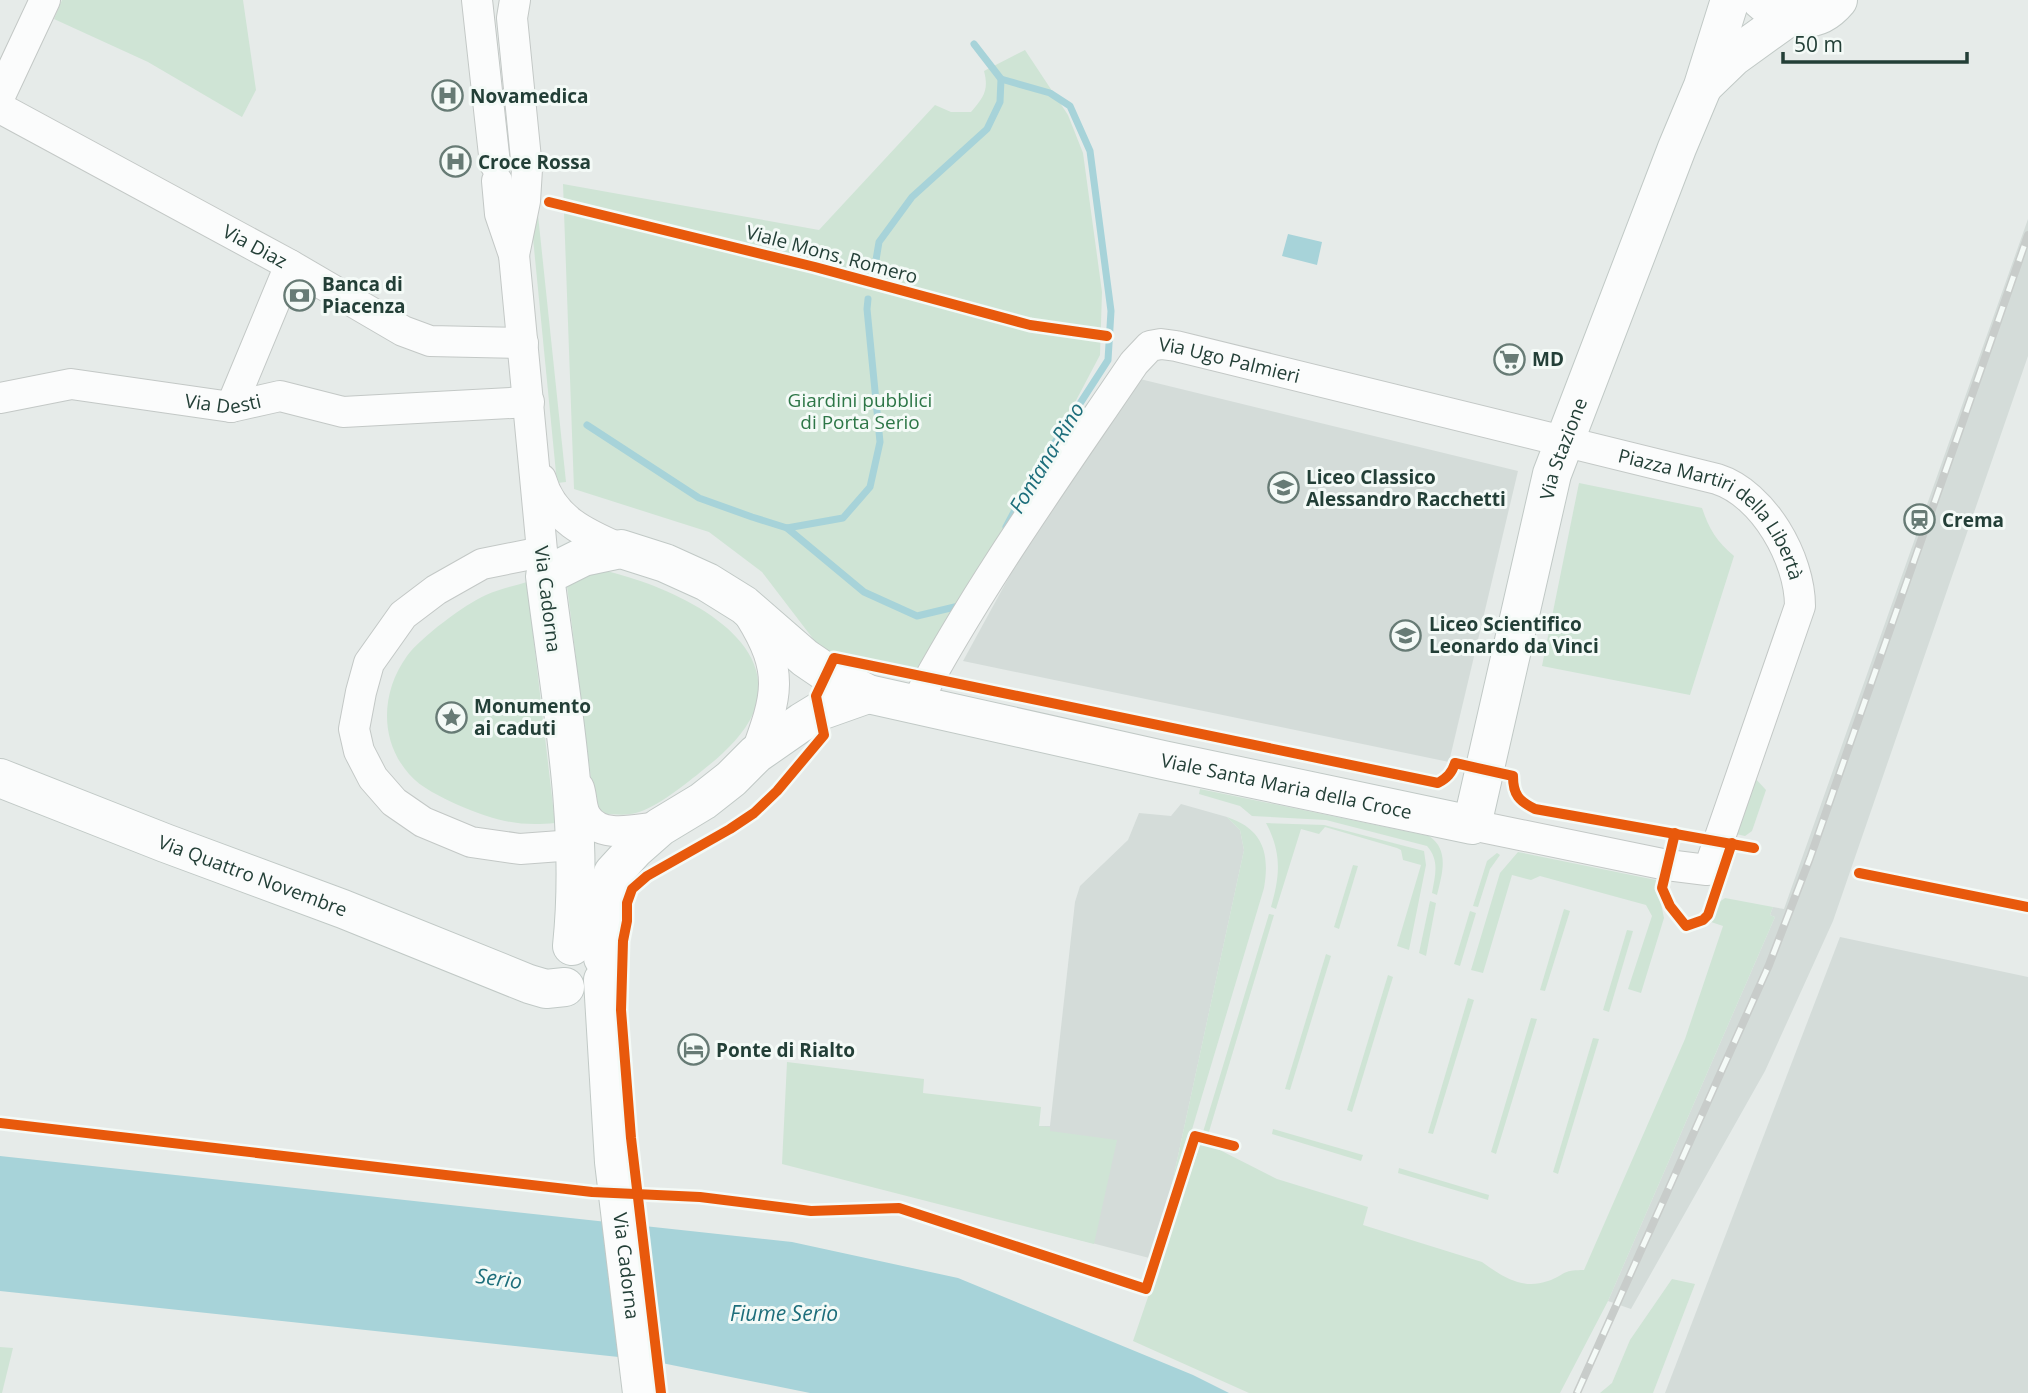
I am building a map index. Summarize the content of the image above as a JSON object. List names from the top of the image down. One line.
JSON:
{"streets":{"street":["Via Diaz","Via Ugo Palmieri","Via Desti","Via Stazione","Piazza Martiri della Libertà","Via Cadorna","Viale Santa Maria della Croce","Via Quattro Novembre"],"cycle path":["Viale Mons. Romero"]},"crossings":[["Via Diaz","Via Cadorna"],["Via Ugo Palmieri","Via Stazione"],["Via Ugo Palmieri","Piazza Martiri della Libertà"],["Via Ugo Palmieri","Viale Santa Maria della Croce"],["Via Desti","Via Cadorna"],["Via Stazione","Piazza Martiri della Libertà"],["Via Stazione","Viale Santa Maria della Croce"],["Piazza Martiri della Libertà","Viale Santa Maria della Croce"],["Via Cadorna","Viale Santa Maria della Croce"],["Via Cadorna","Via Quattro Novembre"]],"water":["Fontana-Rino","Serio","Fiume Serio"],"parks":["Giardini pubblici di Porta Serio"],"places":{"hospital":["Novamedica","Croce Rossa"],"bank":["Banca di Piacenza"],"supermarket":["MD"],"school or university":["Liceo Classico Alessandro Racchetti","Liceo Scientifico Leonardo da Vinci"],"station":["Crema"],"place":["Monumento ai caduti"],"hotel":["Ponte di Rialto"]},"scale_bar":"50 m"}
